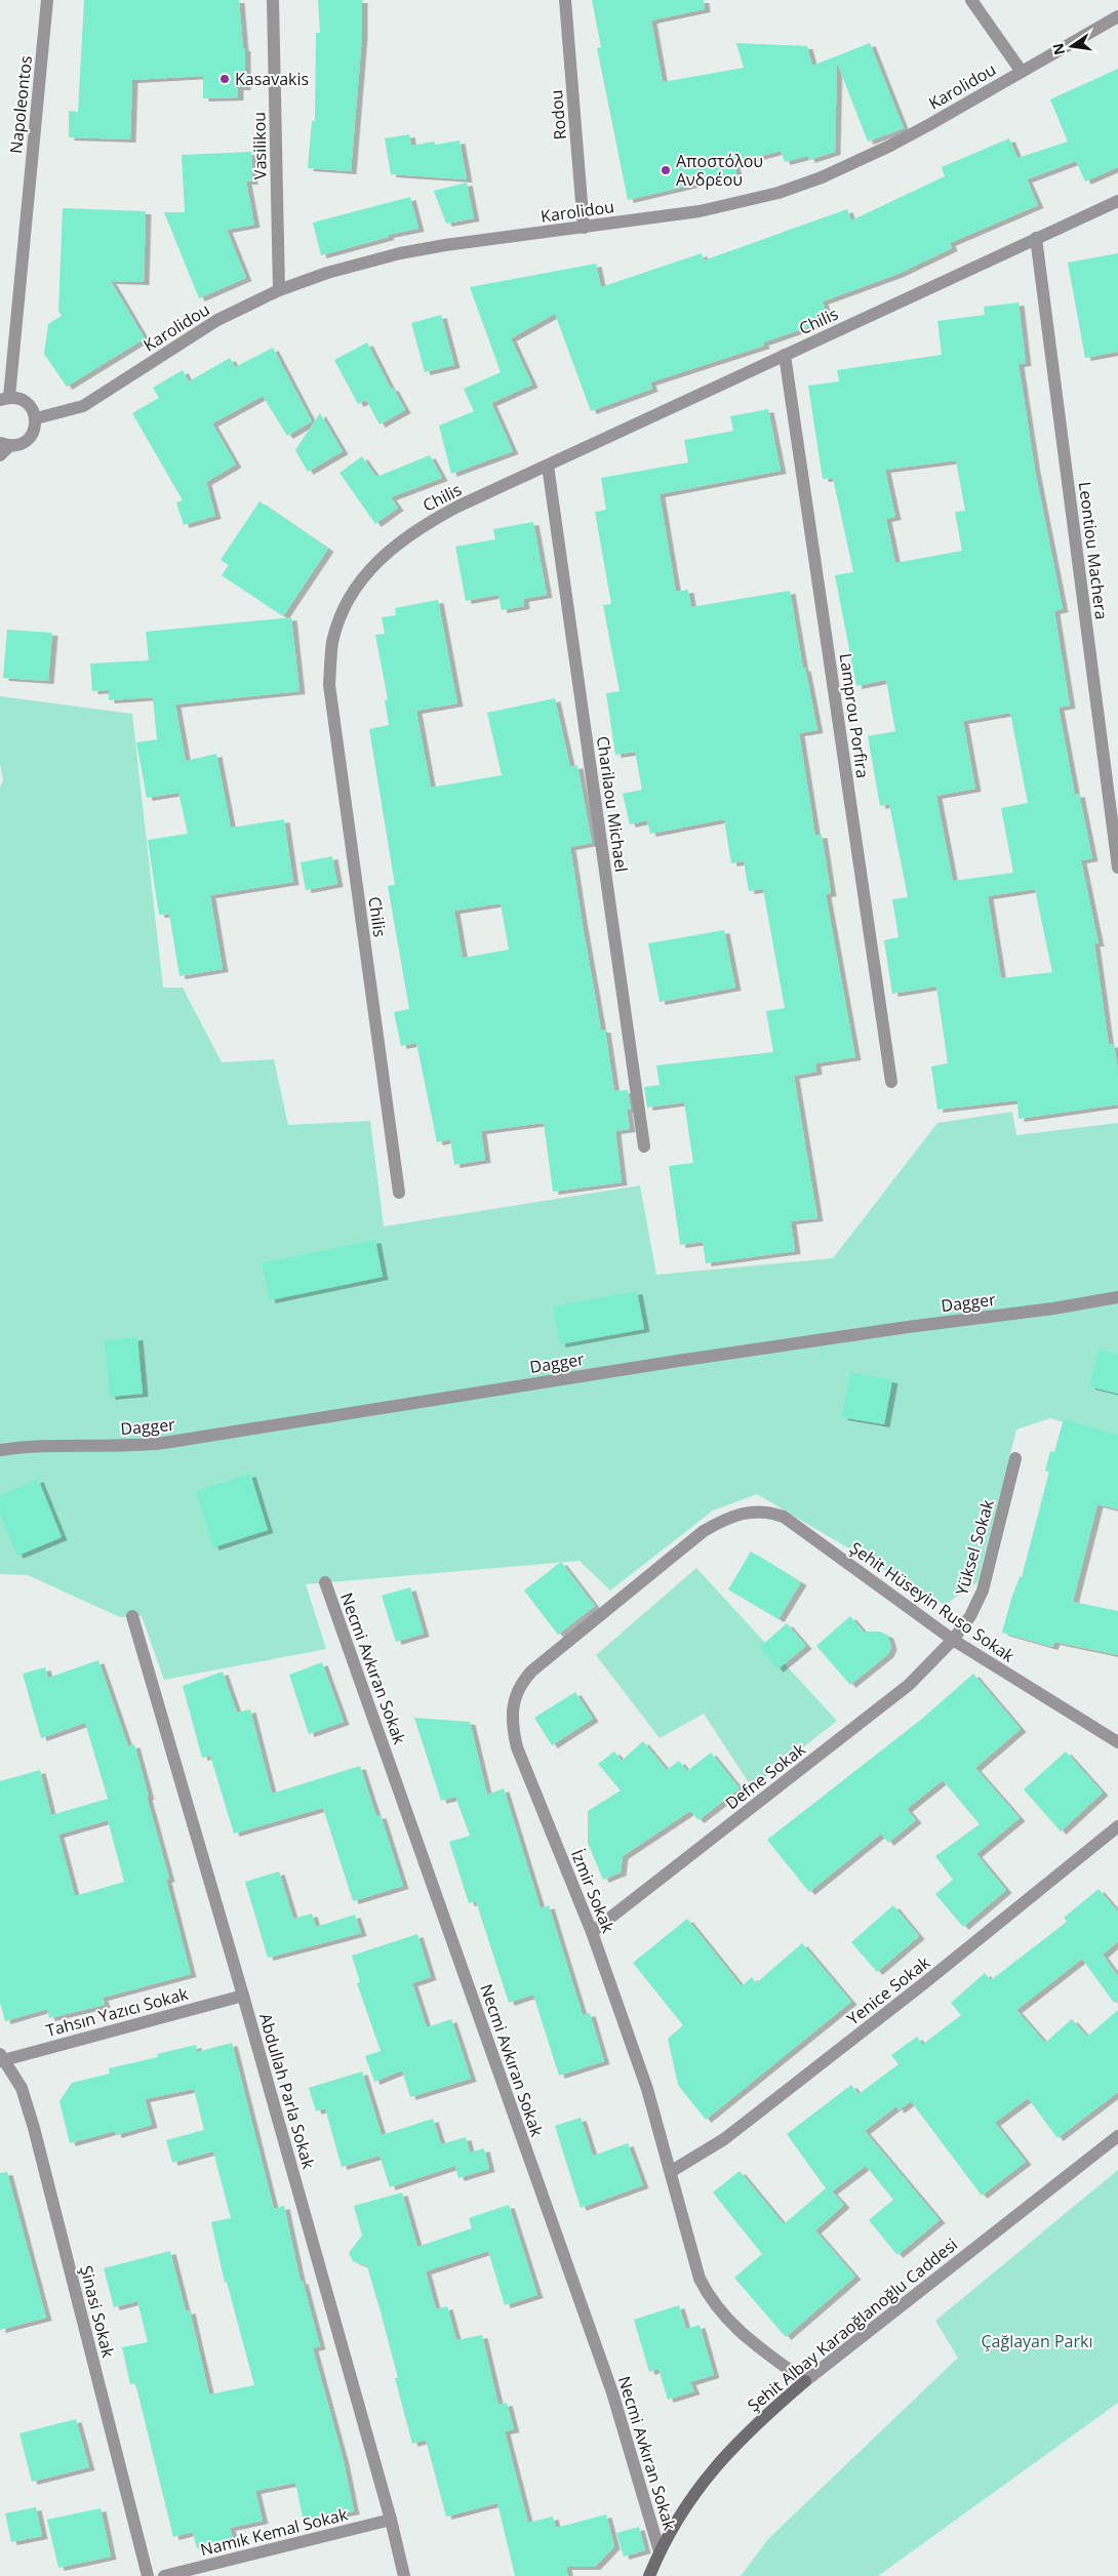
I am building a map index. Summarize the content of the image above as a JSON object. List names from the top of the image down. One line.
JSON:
{"streets":{"street":["Karolidou","Napoleontos","Rodou","Vasilikou","Chilis","Leontiou Machera","Lamprou Porfira","Charilaou Michael","Dagger","Yüksel Sokak","Şehit Hüseyin Ruso Sokak","Necmi Avkıran Sokak","Defne Sokak","İzmir Sokak","Yenice Sokak","Tahsın Yazıcı Sokak","Abdullah Parla Sokak","Şinasi Sokak","Şehit Albay Karaoğlanoğlu Caddesi","Namık Kemal Sokak"]},"crossings":[["Karolidou","Napoleontos"],["Karolidou","Rodou"],["Karolidou","Vasilikou"],["Chilis","Leontiou Machera"],["Chilis","Lamprou Porfira"],["Chilis","Charilaou Michael"],["Yüksel Sokak","Şehit Hüseyin Ruso Sokak"],["Yüksel Sokak","Defne Sokak"],["Şehit Hüseyin Ruso Sokak","Defne Sokak"],["Şehit Hüseyin Ruso Sokak","İzmir Sokak"],["Necmi Avkıran Sokak","Şehit Albay Karaoğlanoğlu Caddesi"],["Defne Sokak","İzmir Sokak"],["İzmir Sokak","Yenice Sokak"],["İzmir Sokak","Şehit Albay Karaoğlanoğlu Caddesi"],["Tahsın Yazıcı Sokak","Abdullah Parla Sokak"],["Tahsın Yazıcı Sokak","Şinasi Sokak"],["Abdullah Parla Sokak","Namık Kemal Sokak"]],"parks":["Çağlayan Parkı"],"places":["Kasavakis","Αποστόλου Ανδρέου"],"north":"left"}
